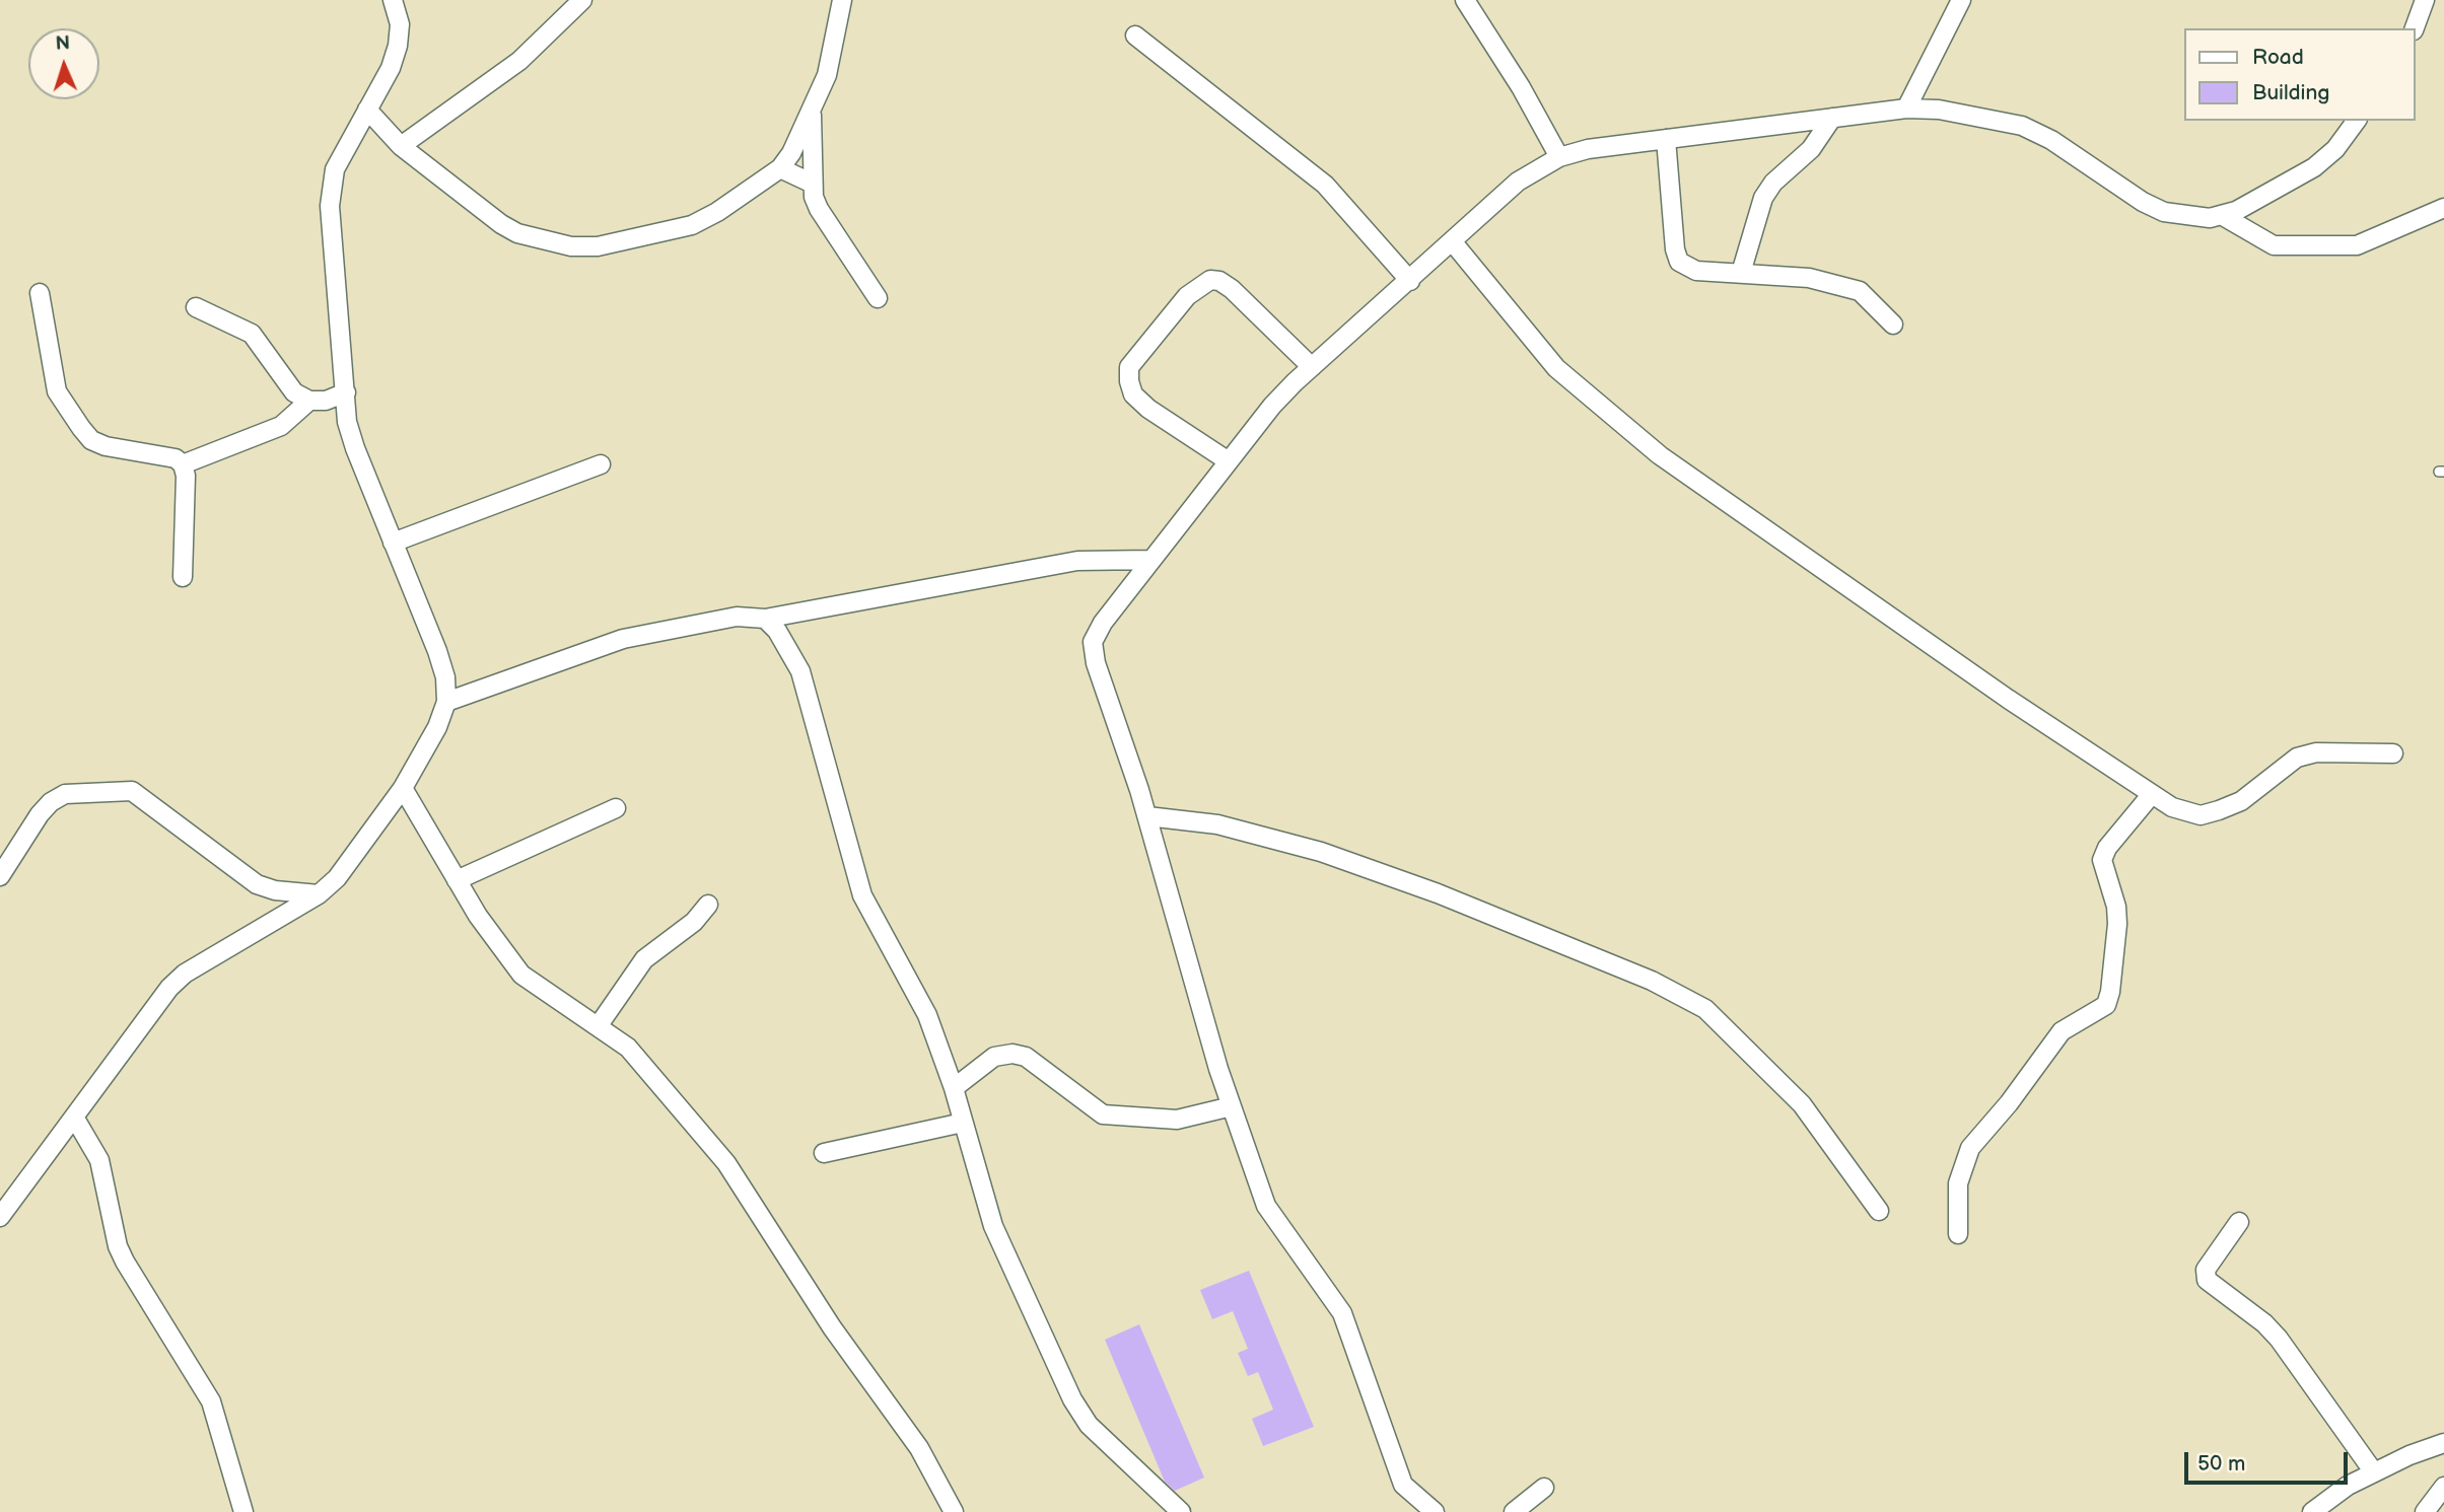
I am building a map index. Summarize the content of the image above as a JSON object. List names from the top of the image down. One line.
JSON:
{"legend":["Road","Building"],"scale_bar":"50 m","north":"top"}
